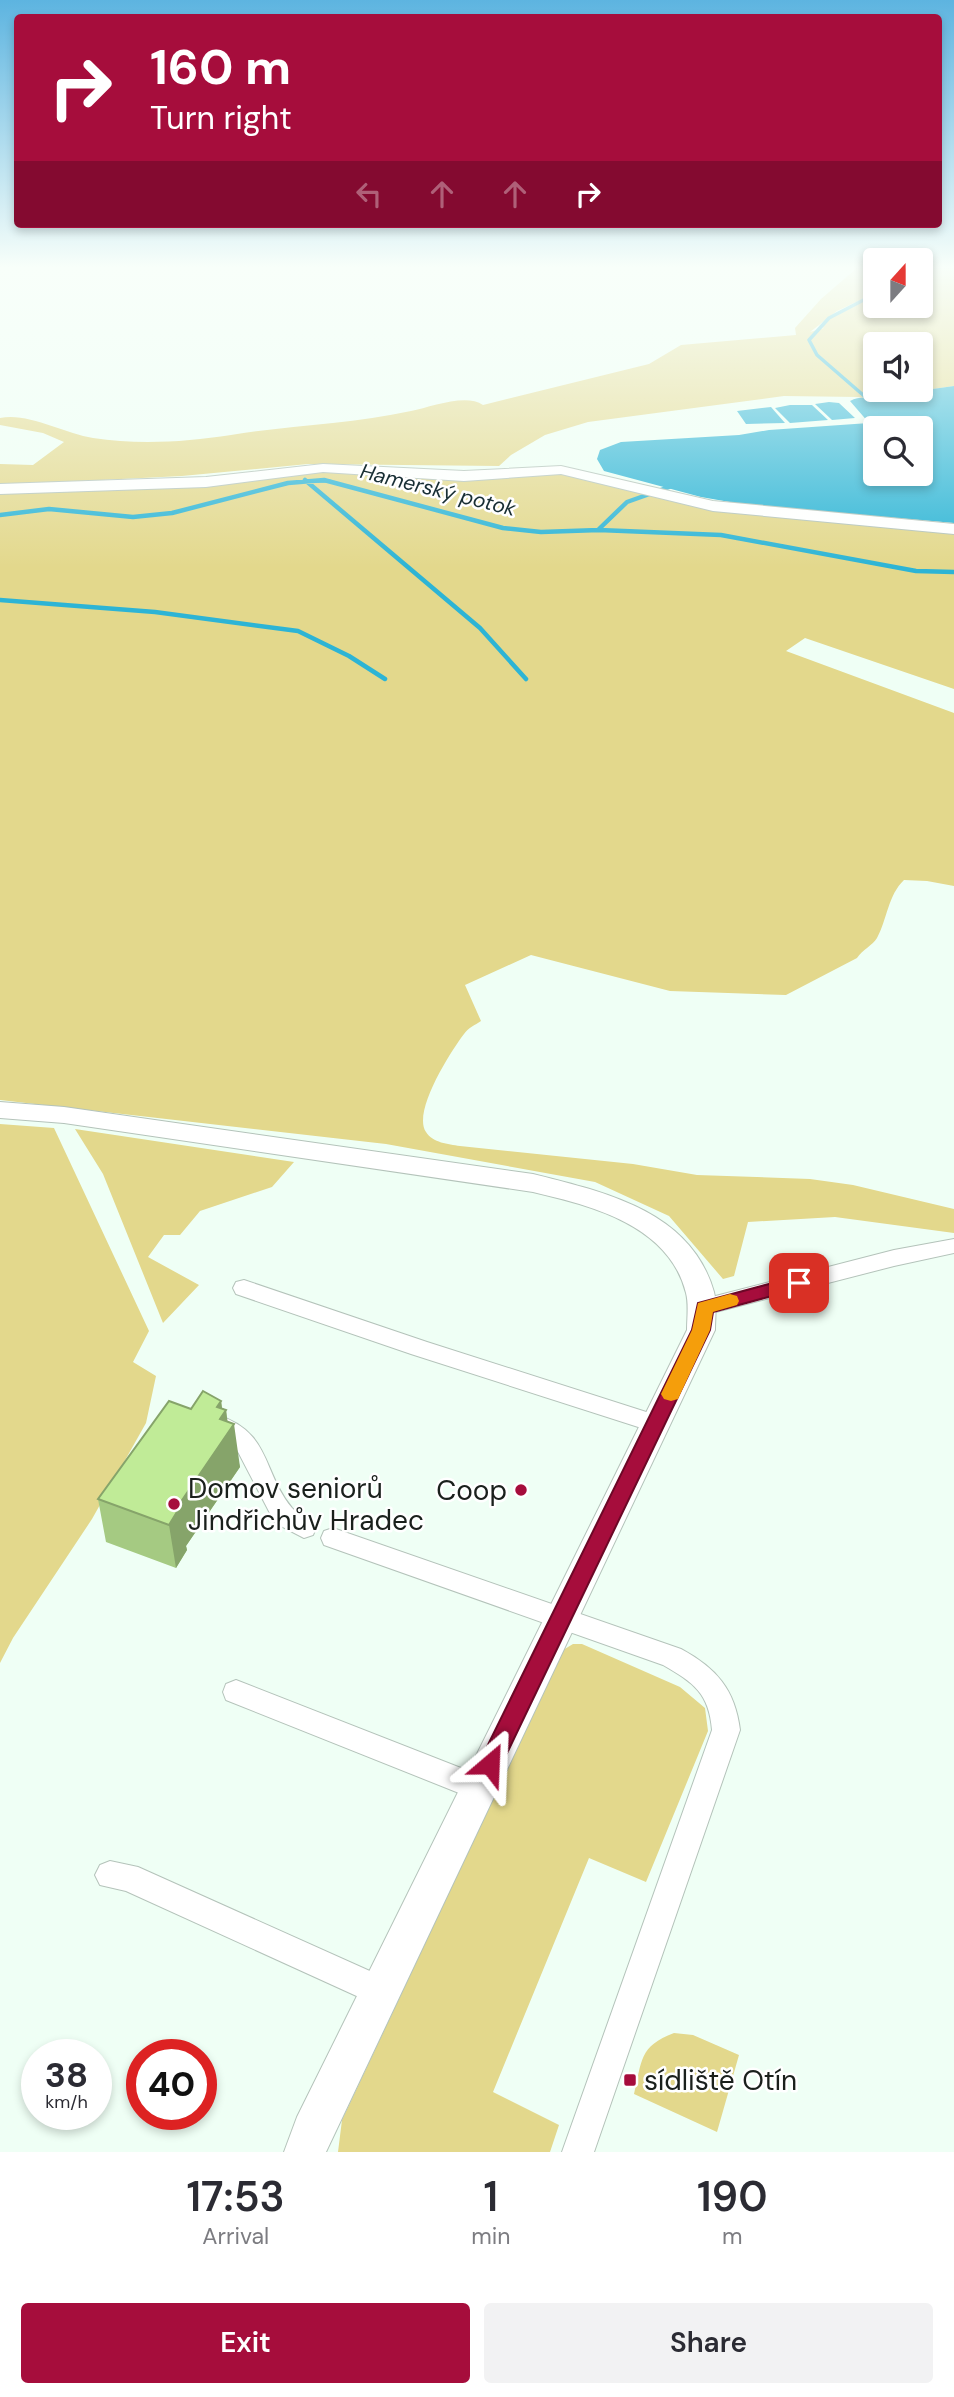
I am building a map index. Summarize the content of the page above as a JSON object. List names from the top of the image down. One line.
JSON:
{"water":["Hamerský potok"],"places":{"other":["Coop","Domov seniorů Jindřichův Hradec"],"transit":["sídliště Otín"]},"north":"top","page":{"turn":["160 m","Turn right"],"speed":"38 km/h","limit":"40","eta":["17:53","Arrival","1","min","190","m"],"buttons":["Exit","Share"]}}
